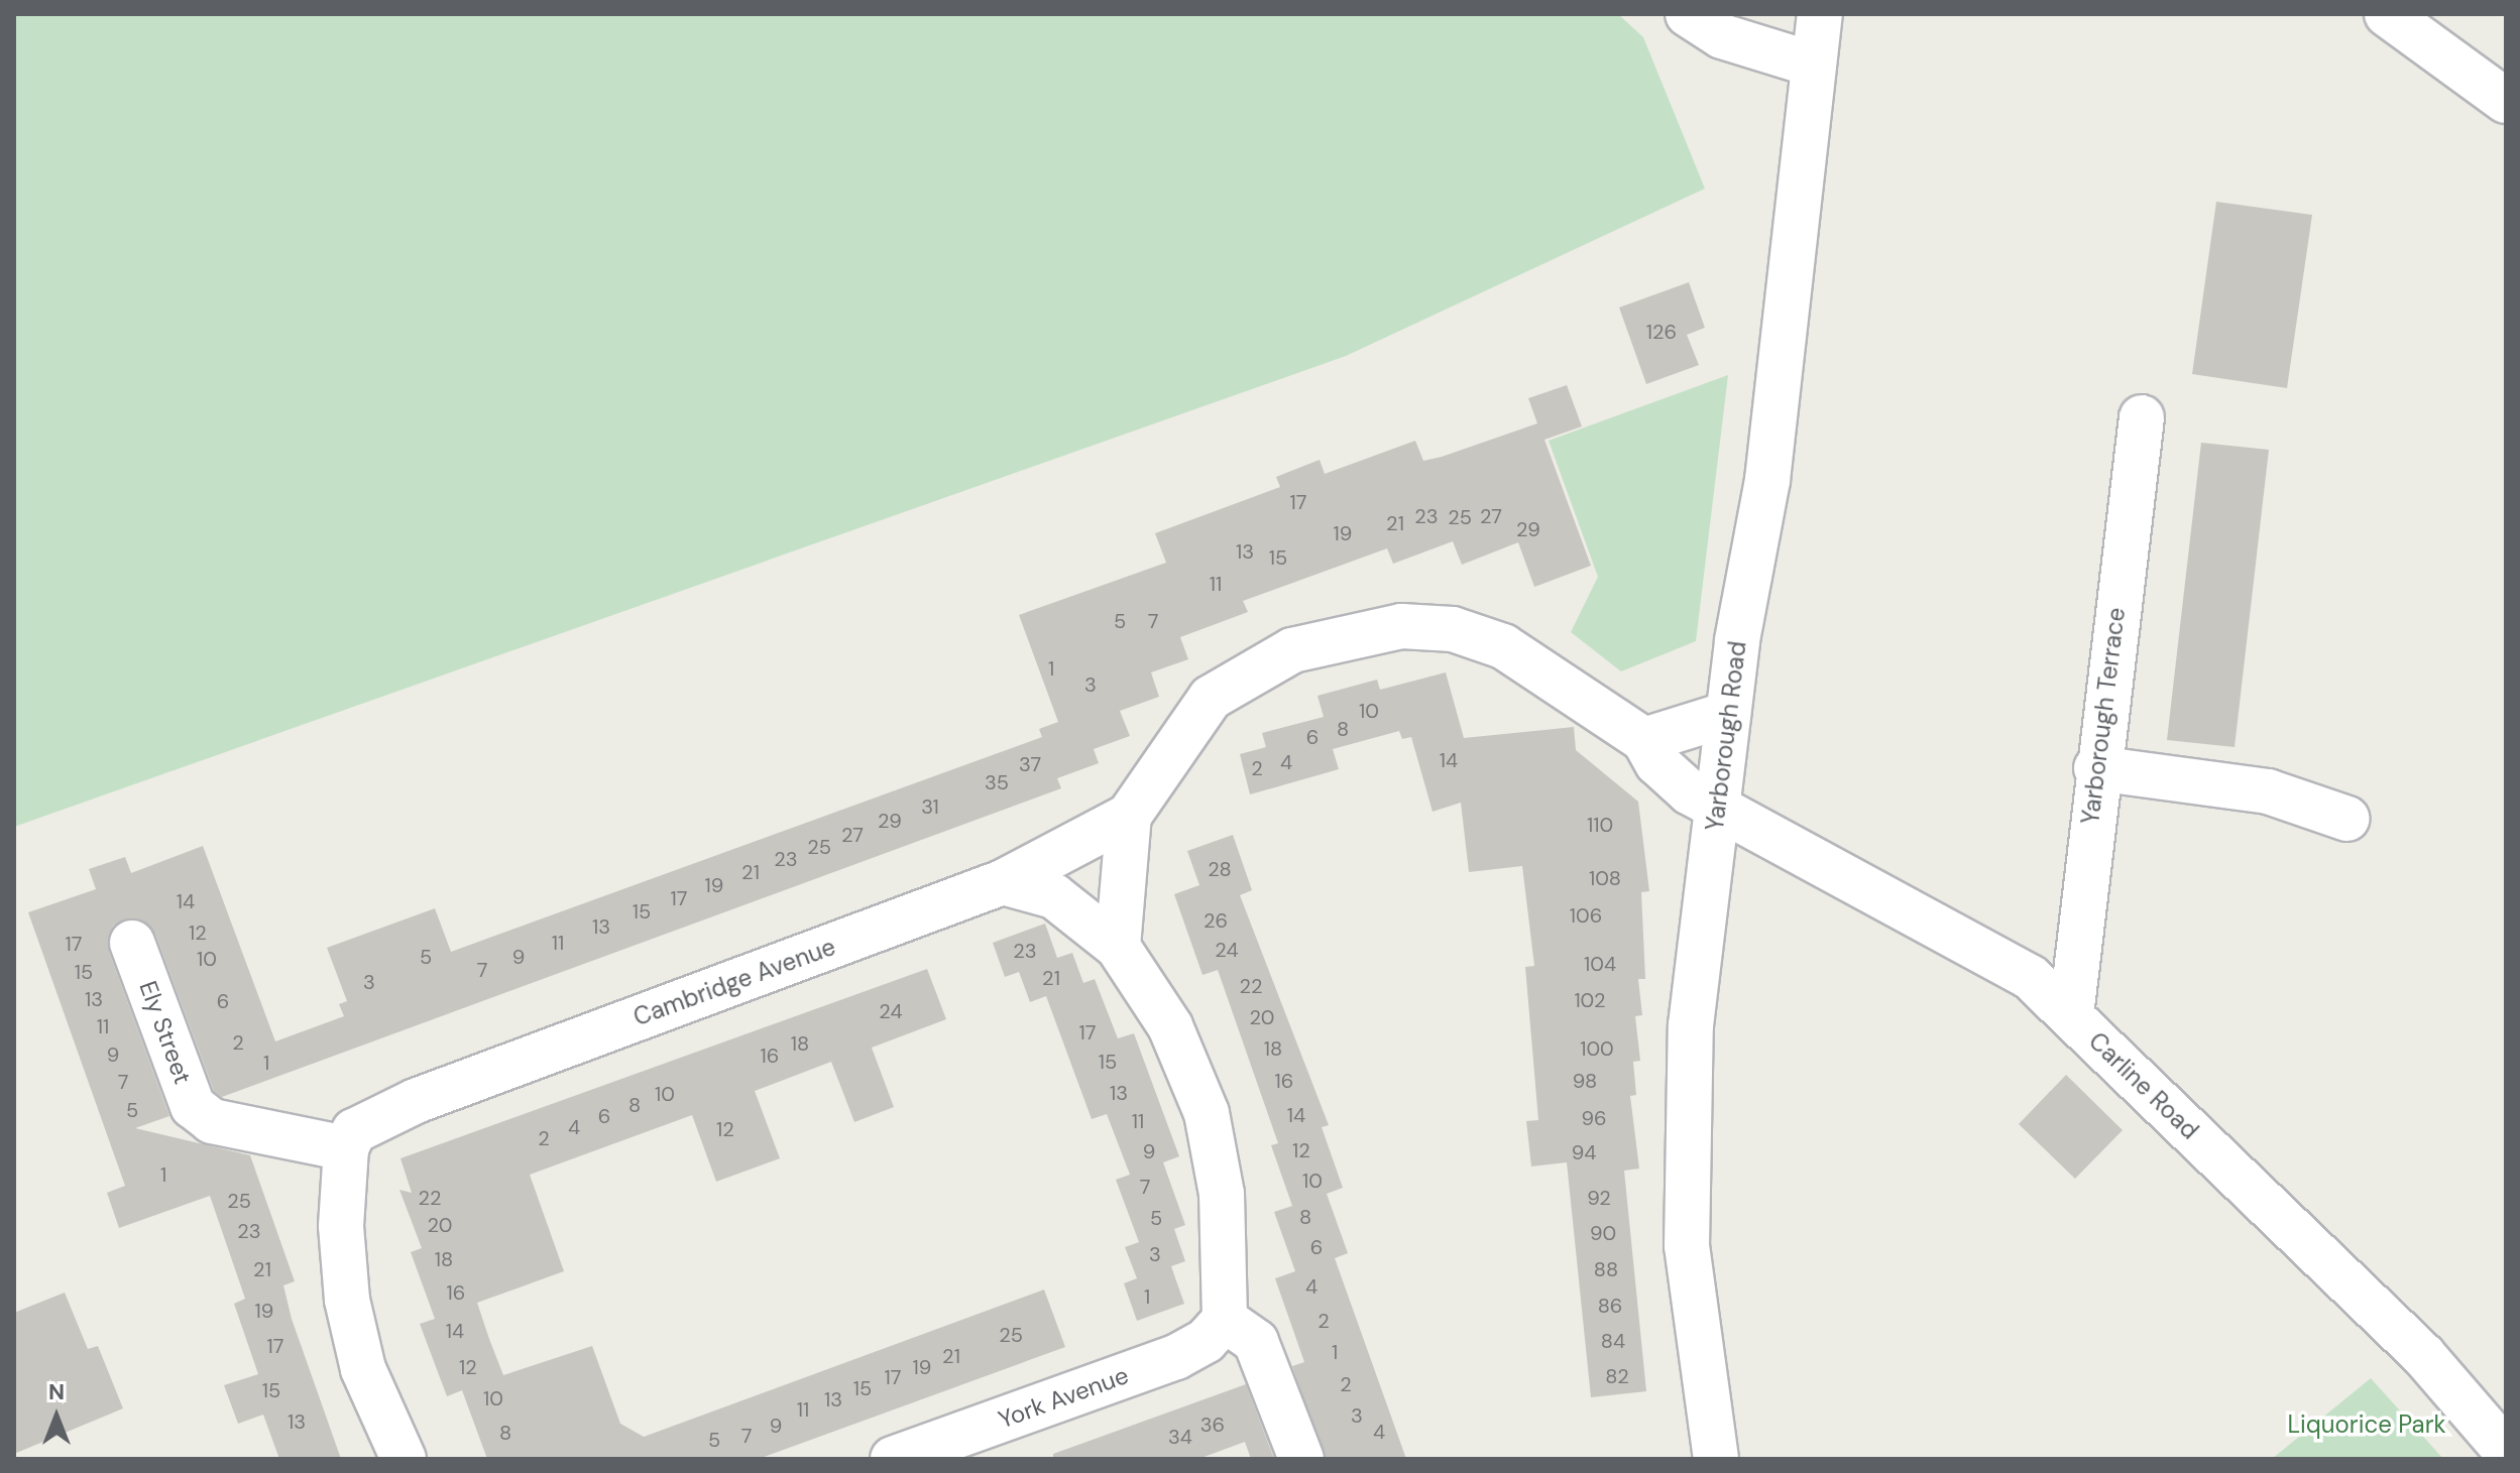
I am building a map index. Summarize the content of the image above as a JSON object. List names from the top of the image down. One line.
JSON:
{"streets":{"street":["Yarborough Terrace","Yarborough Road","Cambridge Avenue","Ely Street","Carline Road","York Avenue"]},"crossings":[["Yarborough Terrace","Carline Road"],["Yarborough Road","Carline Road"],["Cambridge Avenue","Ely Street"]],"parks":["Liquorice Park"],"house_numbers":["126","17","23","27","25","21","29","19","13","15","11","5","7","1","3","10","8","6","14","4","37","2","35","31","29","110","27","25","23","28","21","108","19","17","14","15","106","26","13","12","11","17","24","23","5","9","10","104","7","15","21","3","22","13","102","6","24","20","11","17","2","18","18","100","9","16","15","1","16","98","7","13","10","8","5","14","6","96","11","4","12","2","12","9","94","1","10","7","22","92","25","8","5","20","23","90","6","3","18","21","88","4","16","1","86","19","2","14","25","84","17","1","21","12","19","82","17","2","15","15","10","13","11","3","13","36","9","4","8","7","34","5"],"north":"top"}
